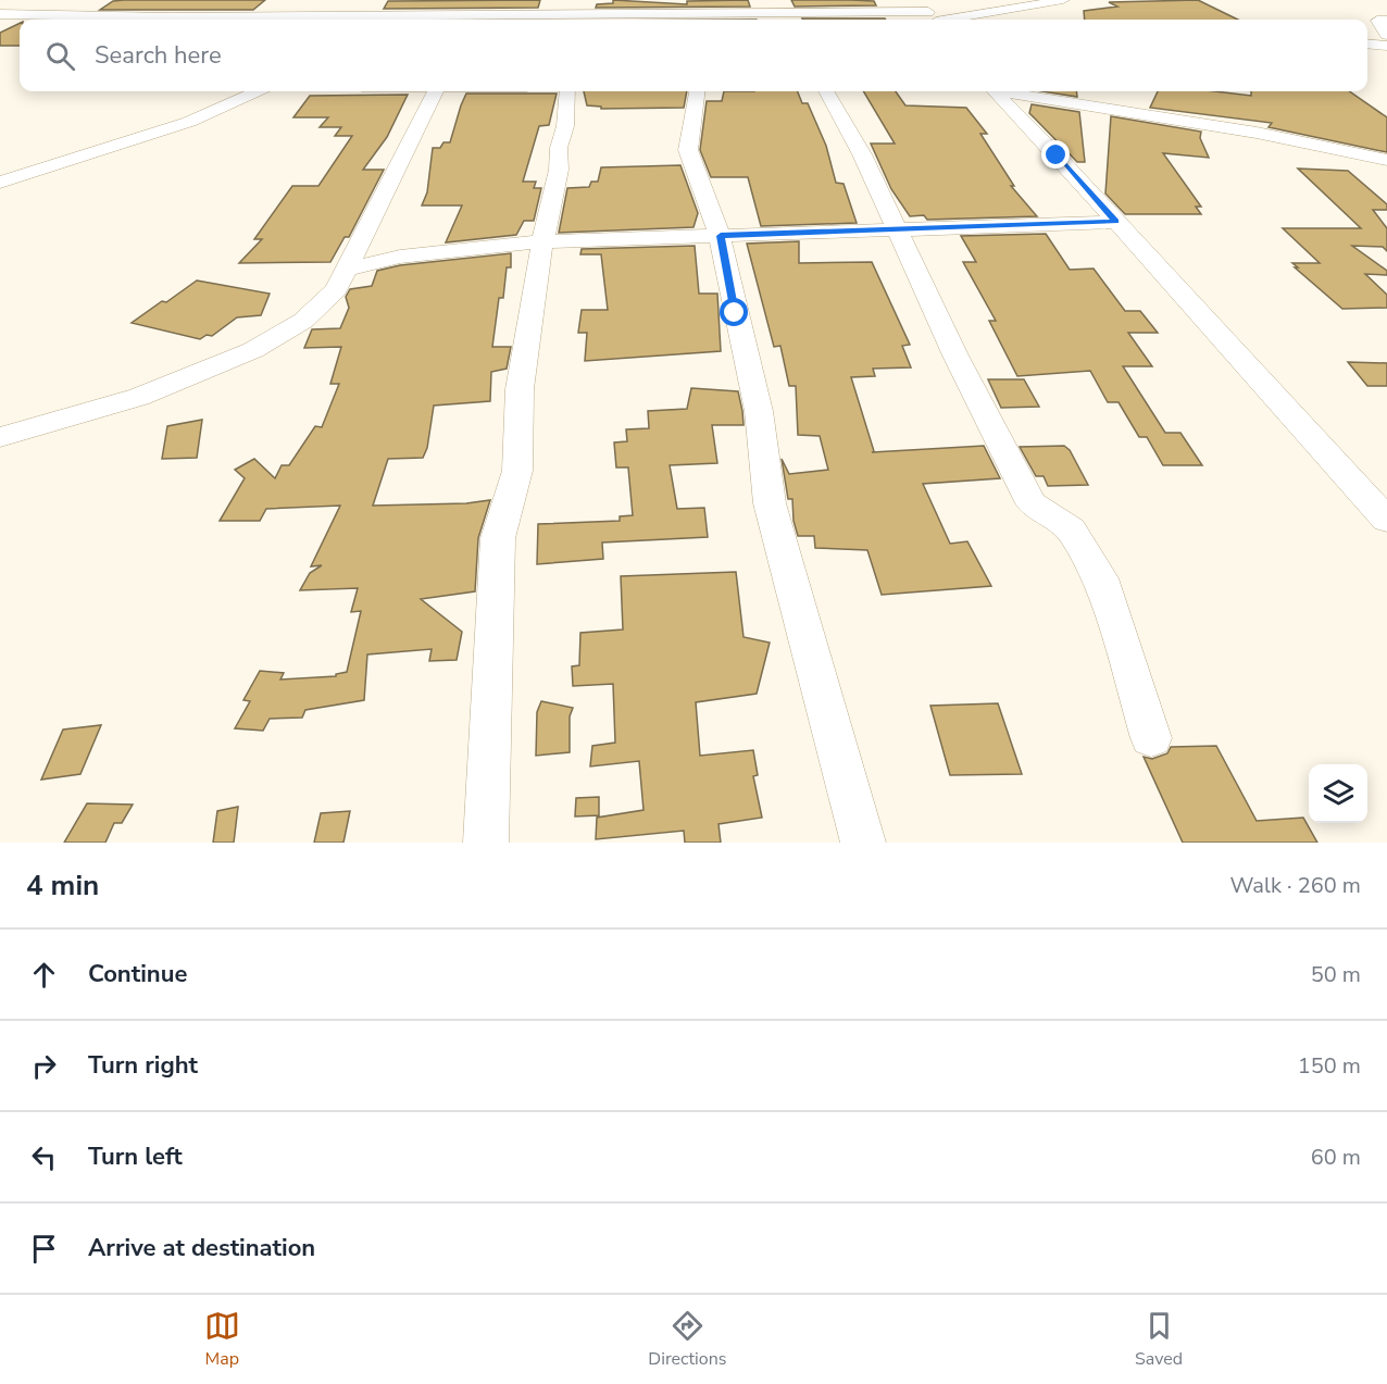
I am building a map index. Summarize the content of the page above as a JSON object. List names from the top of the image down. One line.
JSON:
{"page":{"search":"Search here","heading":["4 min","Walk · 260 m"],"list":[["Continue","50 m"],["Turn right","150 m"],["Turn left","60 m"],"Arrive at destination"],"nav":["Map","Directions","Saved"]}}
